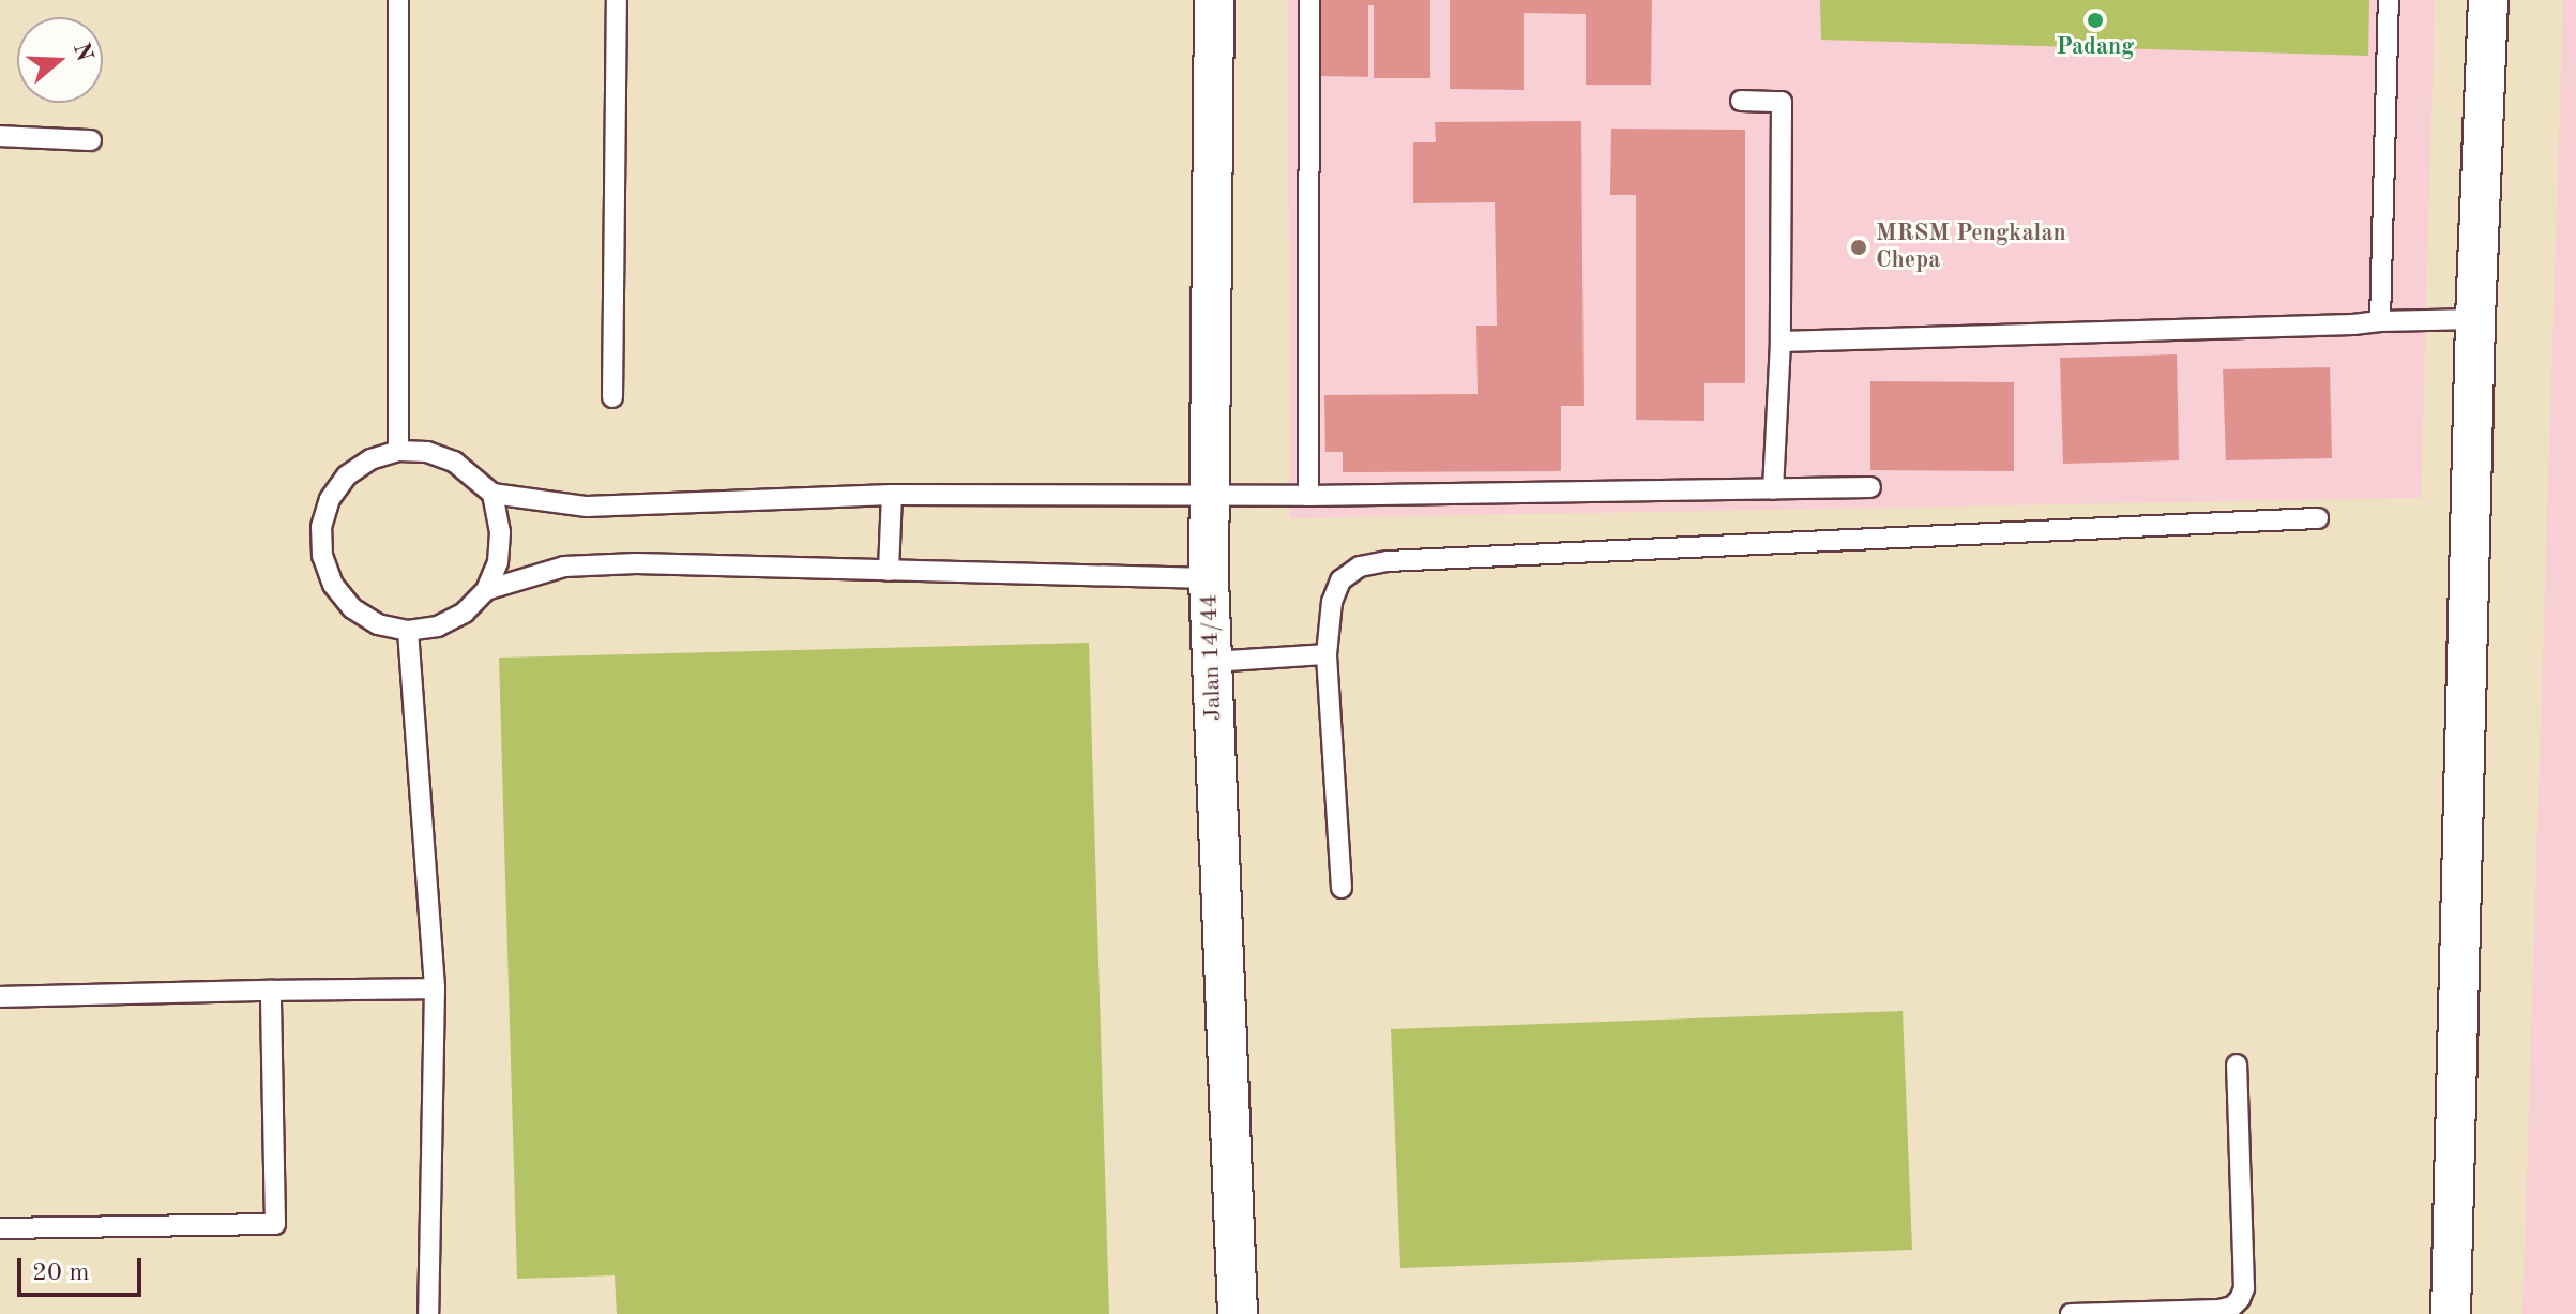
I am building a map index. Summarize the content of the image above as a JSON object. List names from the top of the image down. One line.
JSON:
{"streets":{"street":["Jalan 14/44"]},"places":["Padang","MRSM Pengkalan Chepa"],"scale_bar":"20 m","north":"right"}
